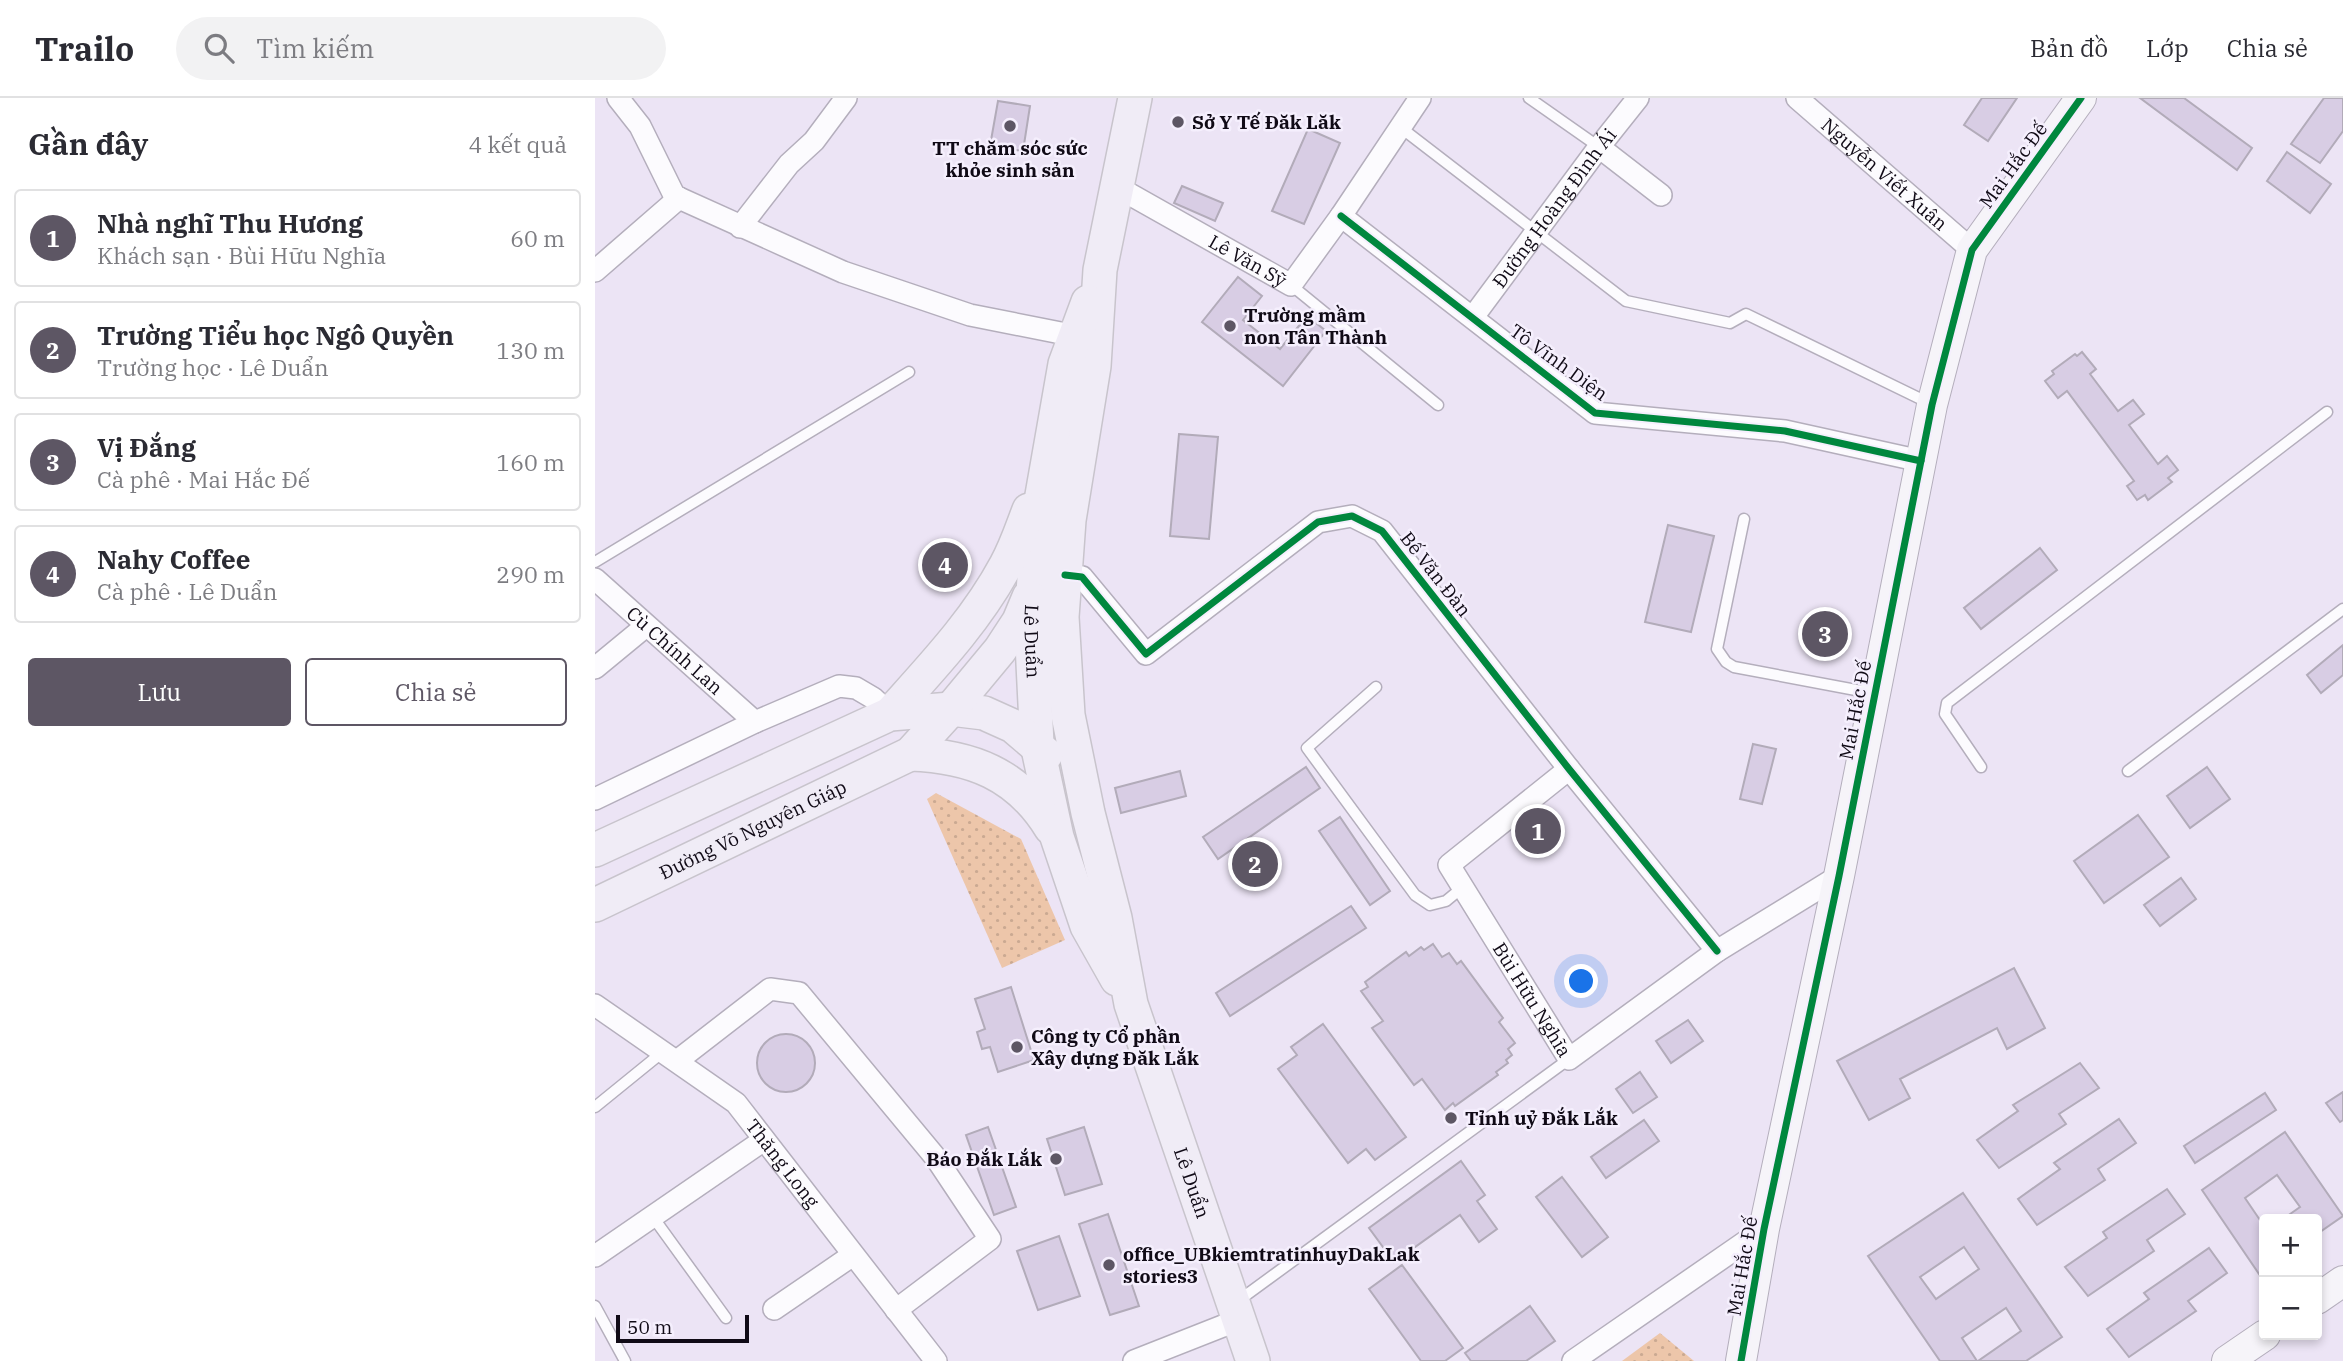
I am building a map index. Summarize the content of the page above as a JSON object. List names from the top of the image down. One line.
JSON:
{"streets":{"main road":["Lê Duẩn","Đường Võ Nguyên Giáp"],"street":["Mai Hắc Đế","Nguyễn Viết Xuân","Đường Hoàng Đình Ái","Lê Văn Sỹ","Tô Vĩnh Diện","Bế Văn Đàn","Cù Chính Lan","Bùi Hữu Nghĩa","Thăng Long"]},"crossings":[["Mai Hắc Đế","Nguyễn Viết Xuân"],["Mai Hắc Đế","Tô Vĩnh Diện"],["Mai Hắc Đế","Bùi Hữu Nghĩa"],["Đường Hoàng Đình Ái","Tô Vĩnh Diện"],["Lê Văn Sỹ","Tô Vĩnh Diện"],["Lê Văn Sỹ","Lê Duẩn"],["Bế Văn Đàn","Lê Duẩn"],["Bế Văn Đàn","Bùi Hữu Nghĩa"]],"places":["Sở Y Tế Đăk Lăk","TT chăm sóc sức khỏe sinh sản","Trường mầm non Tân Thành","Công ty Cổ phần Xây dựng Đăk Lắk","Tỉnh uỷ Đắk Lắk","Báo Đắk Lắk","office_UBkiemtratinhuyDakLak stories3"],"scale_bar":"50 m","page":{"header":"Trailo","search":"Tìm kiếm","nav":["Bản đồ","Lớp","Chia sẻ"],"heading":["Gần đây","4 kết quả"],"list":[{"mark":"1","name":"Nhà nghĩ Thu Hương","note":"Khách sạn · Bùi Hữu Nghĩa","value":"60 m"},{"mark":"2","name":"Trường Tiểu học Ngô Quyền","note":"Trường học · Lê Duẩn","value":"130 m"},{"mark":"3","name":"Vị Đắng","note":"Cà phê · Mai Hắc Đế","value":"160 m"},{"mark":"4","name":"Nahy Coffee","note":"Cà phê · Lê Duẩn","value":"290 m"}],"pins":["4","3","1","2"],"buttons":["Lưu","Chia sẻ"],"map_buttons":["+","−"],"scale":"50 m"}}
